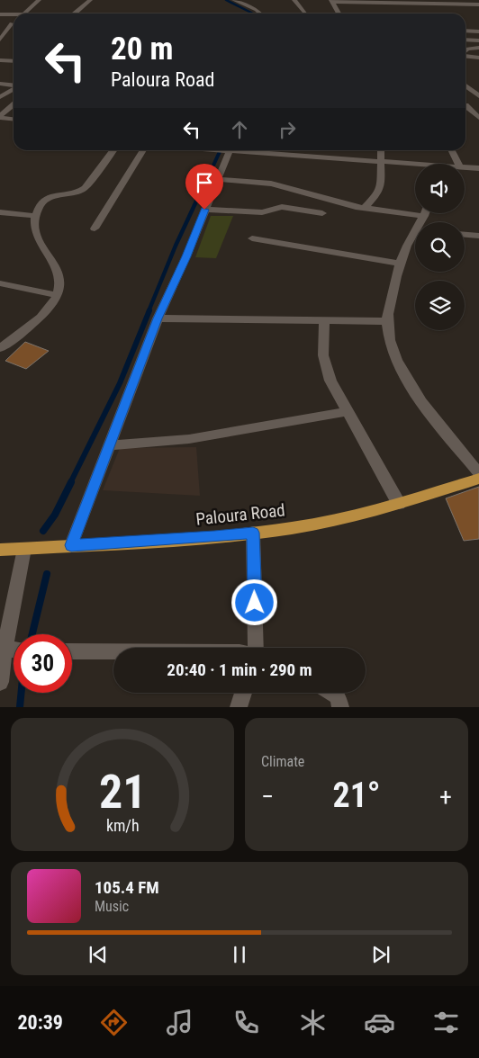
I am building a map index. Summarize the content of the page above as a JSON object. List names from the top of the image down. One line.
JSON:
{"streets":{"main road":["Paloura Road"]},"page":{"turn":["20 m","Paloura Road"],"limit":"30","trip":"20:40 · 1 min · 290 m","tile":"Climate","heat":["−","21°","+"],"song":["105.4 FM","Music"],"tabs":"20:39","gauge":["21","km/h"]}}
